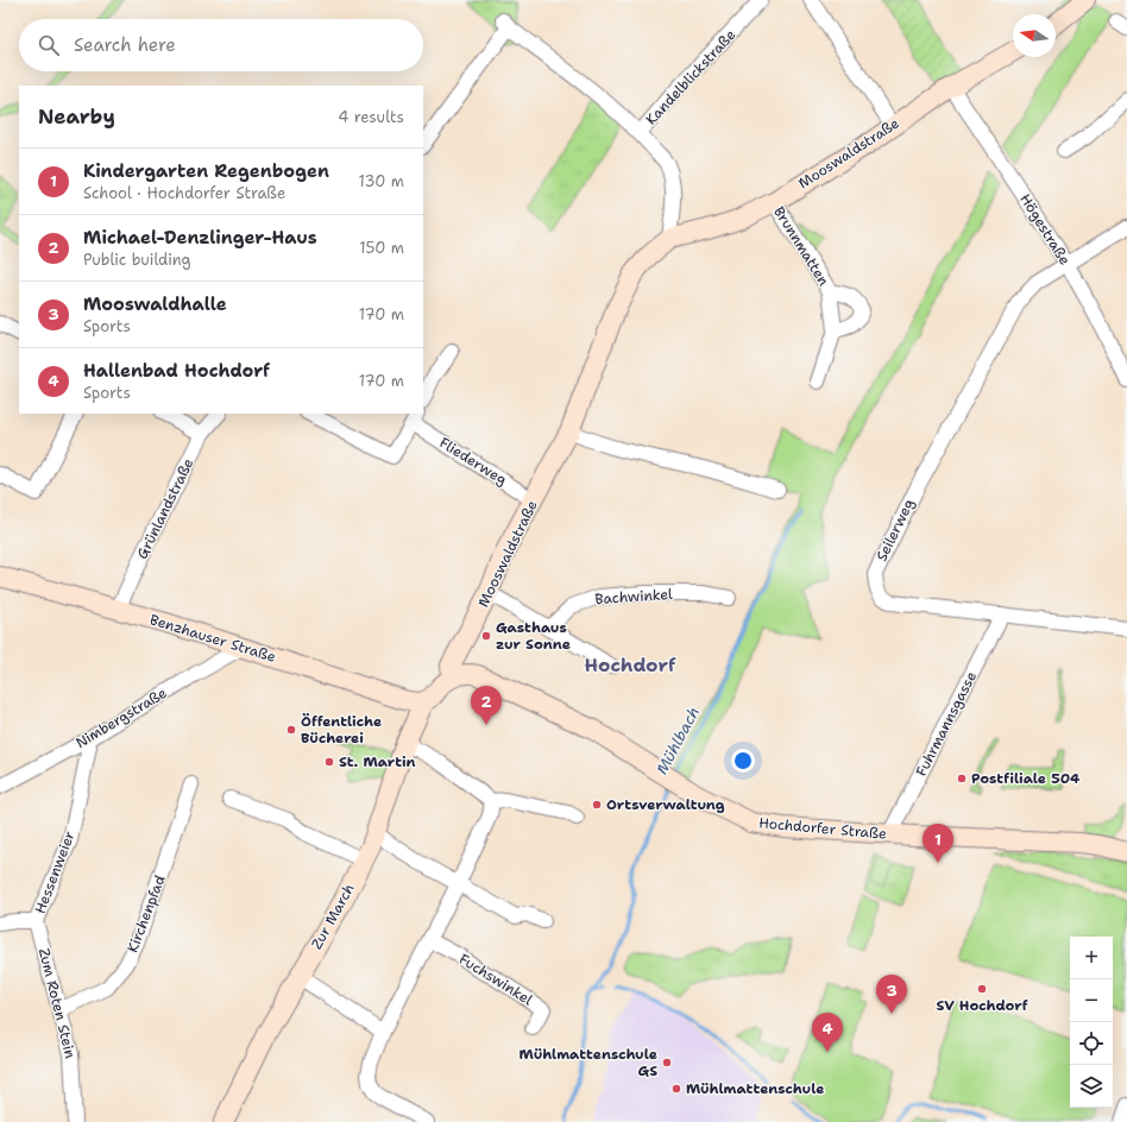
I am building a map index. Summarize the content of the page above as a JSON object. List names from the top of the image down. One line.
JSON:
{"streets":{"street":["Kandelblickstraße","Mooswaldstraße","Högestraße","Brunnmatten","Fliederweg","Grünlandstraße","Seilerweg","Bachwinkel","Benzhauser Straße","Nimbergstraße","Fuhrmannsgasse","Hochdorfer Straße","Hessenweier","Kirchenpfad","Zur March","Fuchswinkel","Zum Roten Stein"]},"crossings":[["Mooswaldstraße","Högestraße"],["Mooswaldstraße","Brunnmatten"],["Mooswaldstraße","Fliederweg"],["Mooswaldstraße","Hochdorfer Straße"],["Högestraße","Seilerweg"],["Grünlandstraße","Benzhauser Straße"],["Seilerweg","Fuhrmannsgasse"],["Benzhauser Straße","Nimbergstraße"],["Benzhauser Straße","Zur March"],["Nimbergstraße","Hessenweier"],["Fuhrmannsgasse","Hochdorfer Straße"],["Hessenweier","Zum Roten Stein"],["Kirchenpfad","Zum Roten Stein"]],"districts":["Hochdorf"],"water":["Mühlbach"],"places":["Gasthaus zur Sonne","Öffentliche Bücherei","St. Martin","Postfiliale 504","Ortsverwaltung","SV Hochdorf","Mühlmattenschule GS","Mühlmattenschule"],"north":"left","page":{"search":"Search here","heading":["Nearby","4 results"],"list":[{"mark":"1","name":"Kindergarten Regenbogen","note":"School · Hochdorfer Straße","value":"130 m"},{"mark":"2","name":"Michael-Denzlinger-Haus","note":"Public building","value":"150 m"},{"mark":"3","name":"Mooswaldhalle","note":"Sports","value":"170 m"},{"mark":"4","name":"Hallenbad Hochdorf","note":"Sports","value":"170 m"}],"pins":["2","1","3","4"],"map_buttons":["+","−"]}}
